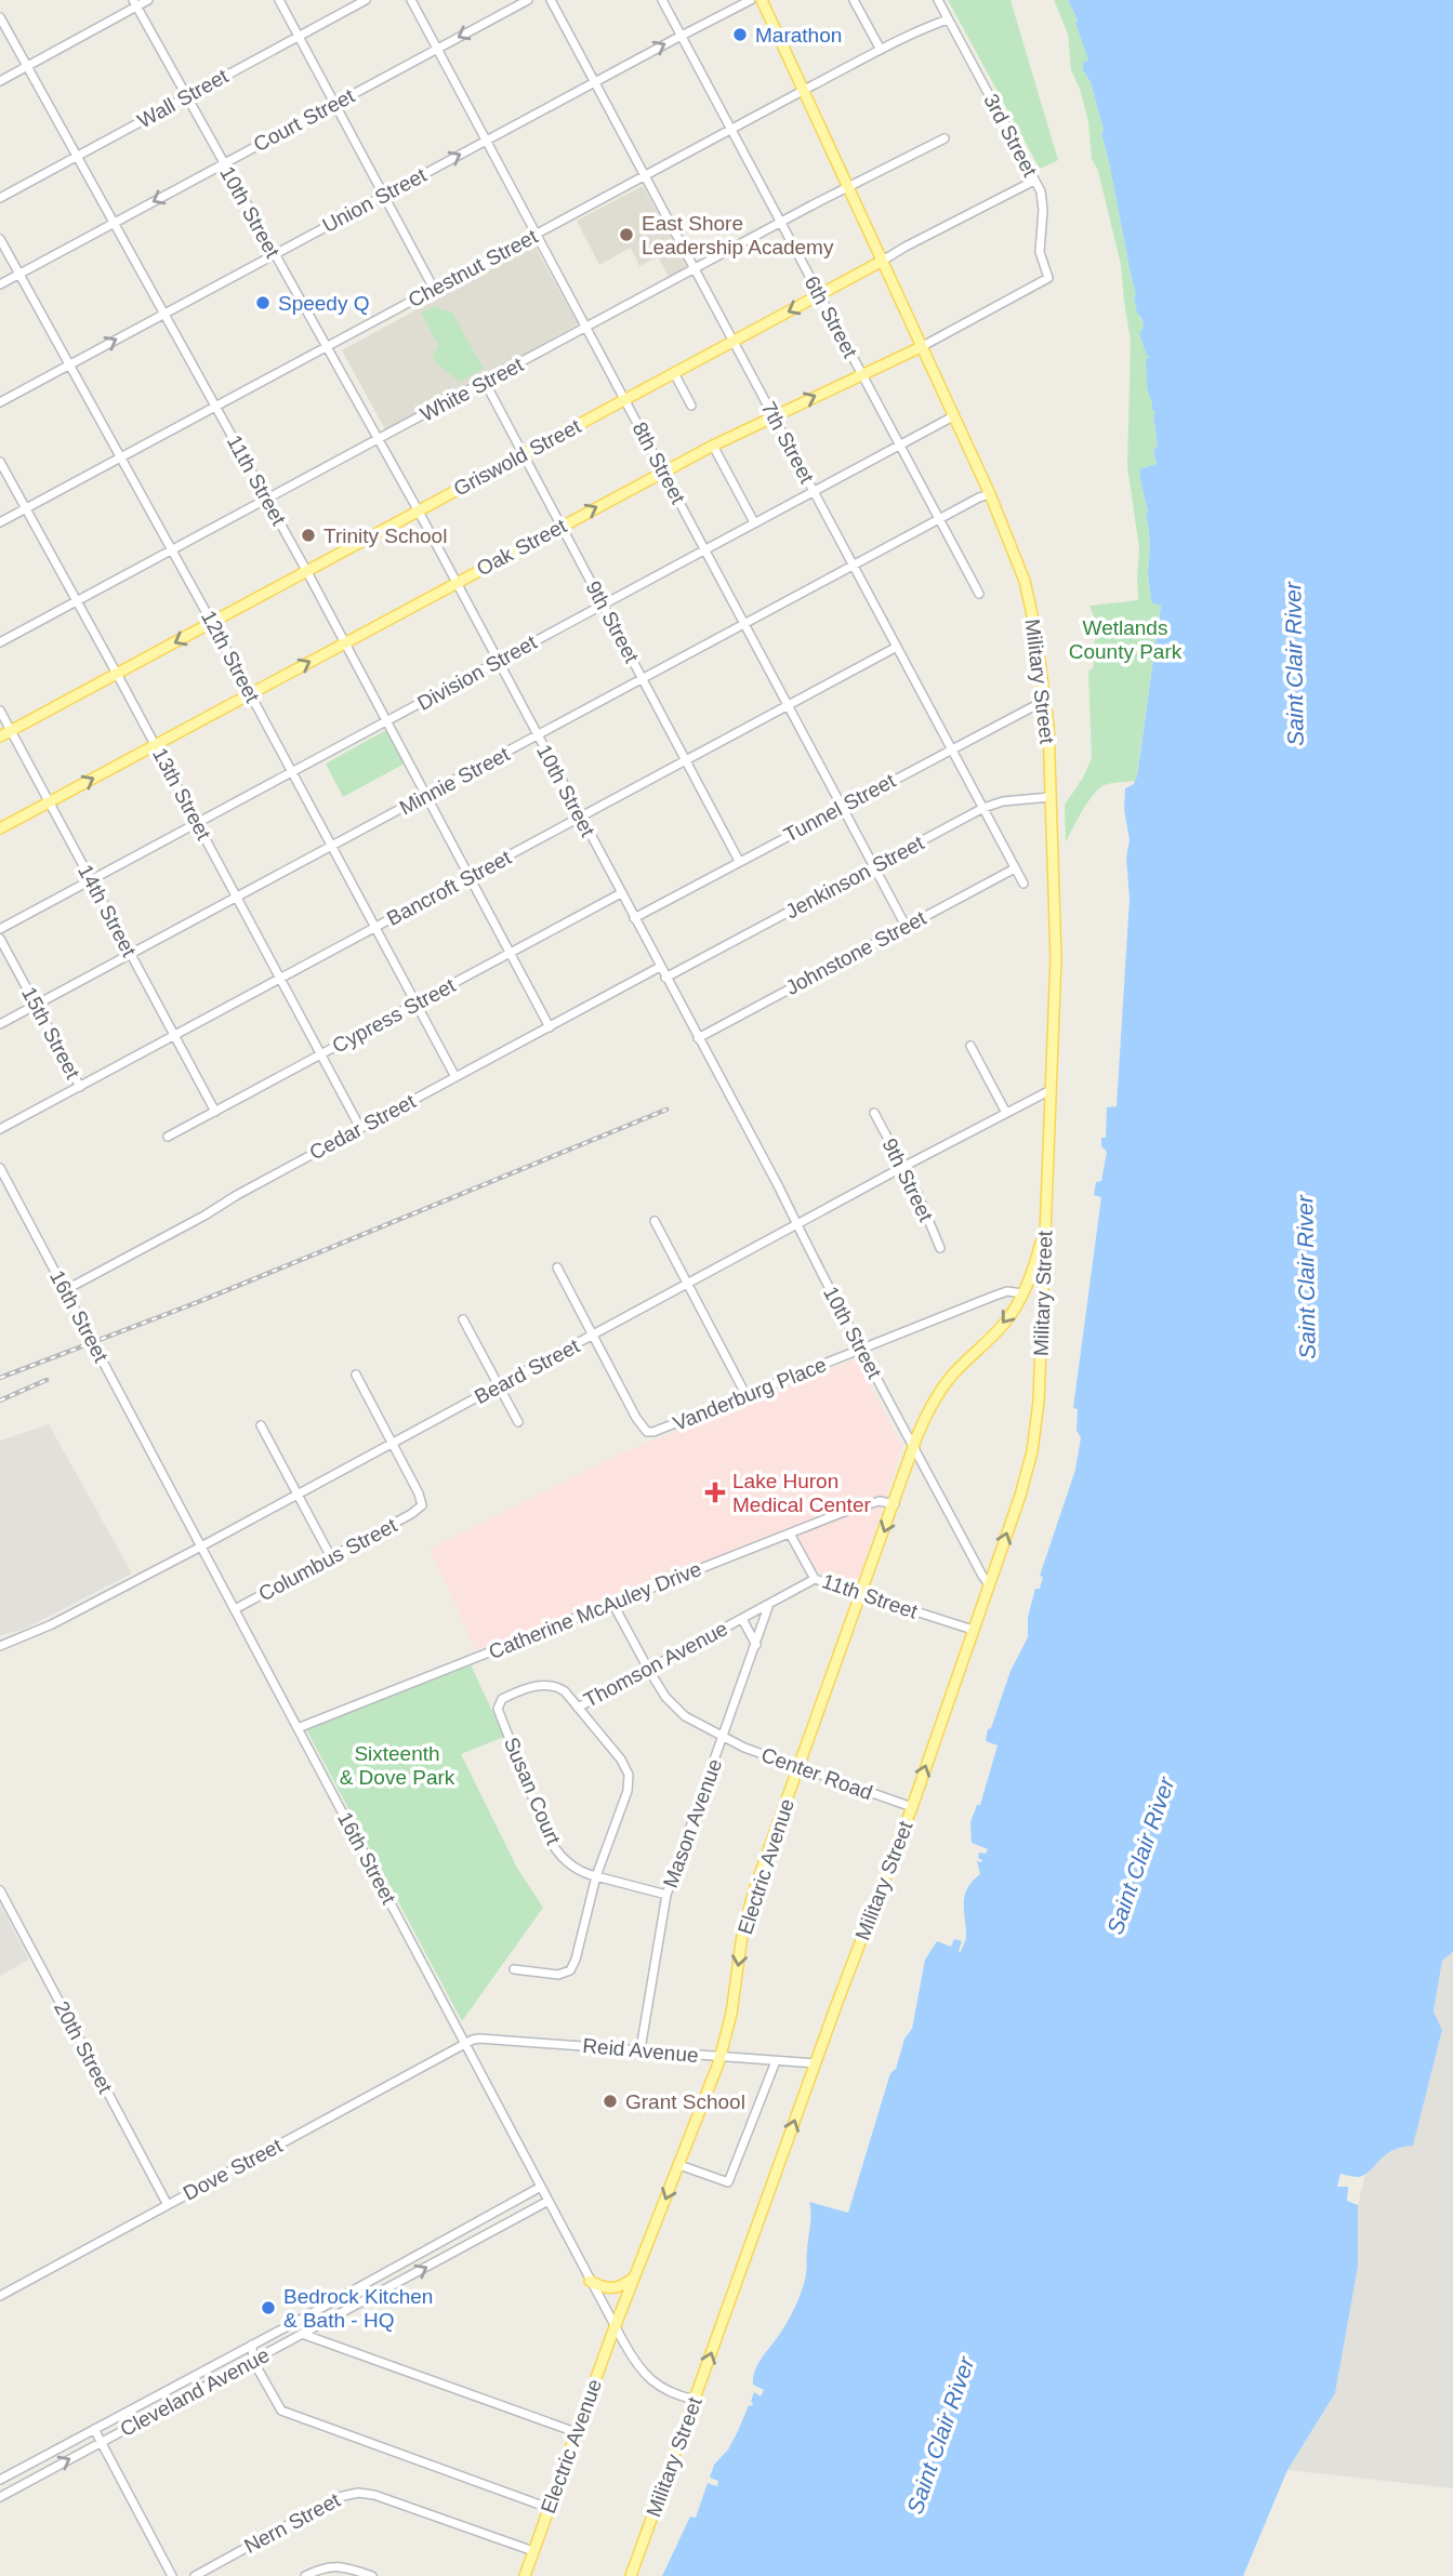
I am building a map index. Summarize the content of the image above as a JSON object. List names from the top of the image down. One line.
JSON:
{"streets":{"main road":["Griswold Street","Oak Street","Military Street","Electric Avenue"],"street":["Wall Street","Court Street","3rd Street","Union Street","10th Street","Chestnut Street","6th Street","White Street","7th Street","8th Street","11th Street","9th Street","12th Street","Division Street","Minnie Street","13th Street","Tunnel Street","Jenkinson Street","Bancroft Street","14th Street","Johnstone Street","Cypress Street","15th Street","Cedar Street","16th Street","Beard Street","Vanderburg Place","Columbus Street","Catherine McAuley Drive","Thomson Avenue","Center Road","Susan Court","Mason Avenue","20th Street","Reid Avenue","Dove Street","Cleveland Avenue","Nern Street"]},"crossings":[["Wall Street","10th Street"],["Wall Street","11th Street"],["Court Street","10th Street"],["Court Street","8th Street"],["Court Street","11th Street"],["Court Street","12th Street"],["3rd Street","Chestnut Street"],["3rd Street","Griswold Street"],["3rd Street","Oak Street"],["Union Street","10th Street"],["Union Street","6th Street"],["Union Street","7th Street"],["Union Street","8th Street"],["Union Street","11th Street"],["Union Street","12th Street"],["10th Street","Chestnut Street"],["10th Street","White Street"],["10th Street","Griswold Street"],["10th Street","Oak Street"],["10th Street","Division Street"],["10th Street","Military Street"],["10th Street","Minnie Street"],["10th Street","Tunnel Street"],["10th Street","Jenkinson Street"],["10th Street","Bancroft Street"],["10th Street","Johnstone Street"],["10th Street","Cypress Street"],["10th Street","Cedar Street"],["10th Street","Beard Street"],["10th Street","Vanderburg Place"],["10th Street","Electric Avenue"],["Chestnut Street","6th Street"],["Chestnut Street","7th Street"],["Chestnut Street","8th Street"],["Chestnut Street","11th Street"],["Chestnut Street","12th Street"],["Chestnut Street","Military Street"],["Chestnut Street","13th Street"],["6th Street","White Street"],["6th Street","Griswold Street"],["6th Street","Oak Street"],["6th Street","Division Street"],["6th Street","Minnie Street"],["White Street","7th Street"],["White Street","8th Street"],["White Street","11th Street"],["White Street","9th Street"],["White Street","12th Street"],["White Street","Military Street"],["White Street","13th Street"],["7th Street","Griswold Street"],["7th Street","Oak Street"],["7th Street","Division Street"],["7th Street","Minnie Street"],["7th Street","Tunnel Street"],["7th Street","Jenkinson Street"],["7th Street","Bancroft Street"],["7th Street","Johnstone Street"],["Griswold Street","8th Street"],["Griswold Street","11th Street"],["Griswold Street","9th Street"],["Griswold Street","12th Street"],["Griswold Street","Military Street"],["Griswold Street","13th Street"],["Griswold Street","14th Street"],["8th Street","Oak Street"],["8th Street","Division Street"],["8th Street","Minnie Street"],["8th Street","Tunnel Street"],["8th Street","Jenkinson Street"],["8th Street","Bancroft Street"],["8th Street","Johnstone Street"],["11th Street","Oak Street"],["11th Street","Division Street"],["11th Street","Military Street"],["11th Street","Minnie Street"],["11th Street","Bancroft Street"],["11th Street","Cypress Street"],["11th Street","Cedar Street"],["11th Street","Catherine McAuley Drive"],["11th Street","Thomson Avenue"],["11th Street","Electric Avenue"],["Oak Street","9th Street"],["Oak Street","12th Street"],["Oak Street","Military Street"],["Oak Street","13th Street"],["Oak Street","14th Street"],["9th Street","Division Street"],["9th Street","Minnie Street"],["9th Street","Tunnel Street"],["9th Street","Bancroft Street"],["9th Street","Beard Street"],["12th Street","Division Street"],["12th Street","Minnie Street"],["12th Street","Bancroft Street"],["12th Street","Cypress Street"],["12th Street","Cedar Street"],["Division Street","Military Street"],["Division Street","13th Street"],["Division Street","14th Street"],["Military Street","Minnie Street"],["Military Street","Tunnel Street"],["Military Street","Jenkinson Street"],["Military Street","16th Street"],["Military Street","Beard Street"],["Military Street","Center Road"],["Military Street","Electric Avenue"],["Military Street","Reid Avenue"],["Minnie Street","13th Street"],["Minnie Street","14th Street"],["Minnie Street","15th Street"],["13th Street","Bancroft Street"],["13th Street","Cypress Street"],["13th Street","Cedar Street"],["Bancroft Street","14th Street"],["Bancroft Street","15th Street"],["14th Street","Cypress Street"],["Cedar Street","16th Street"],["16th Street","Beard Street"],["16th Street","Columbus Street"],["16th Street","Catherine McAuley Drive"],["16th Street","Electric Avenue"],["16th Street","Reid Avenue"],["16th Street","Dove Street"],["16th Street","Cleveland Avenue"],["Beard Street","Vanderburg Place"],["Beard Street","Columbus Street"],["Vanderburg Place","Electric Avenue"],["Catherine McAuley Drive","Electric Avenue"],["Thomson Avenue","Susan Court"],["Thomson Avenue","Mason Avenue"],["Center Road","Mason Avenue"],["Center Road","Electric Avenue"],["Susan Court","Mason Avenue"],["Mason Avenue","Reid Avenue"],["Electric Avenue","Reid Avenue"],["Electric Avenue","Nern Street"],["20th Street","Dove Street"],["Reid Avenue","Dove Street"]],"one_way":["Court Street","Union Street","Oak Street","Electric Avenue"],"water":["Saint Clair River"],"parks":["Wetlands County Park","Sixteenth & Dove Park"],"places":{"other":["Marathon","East Shore Leadership Academy","Speedy Q","Trinity School","Grant School","Bedrock Kitchen & Bath - HQ"],"health":["Lake Huron Medical Center"]}}
